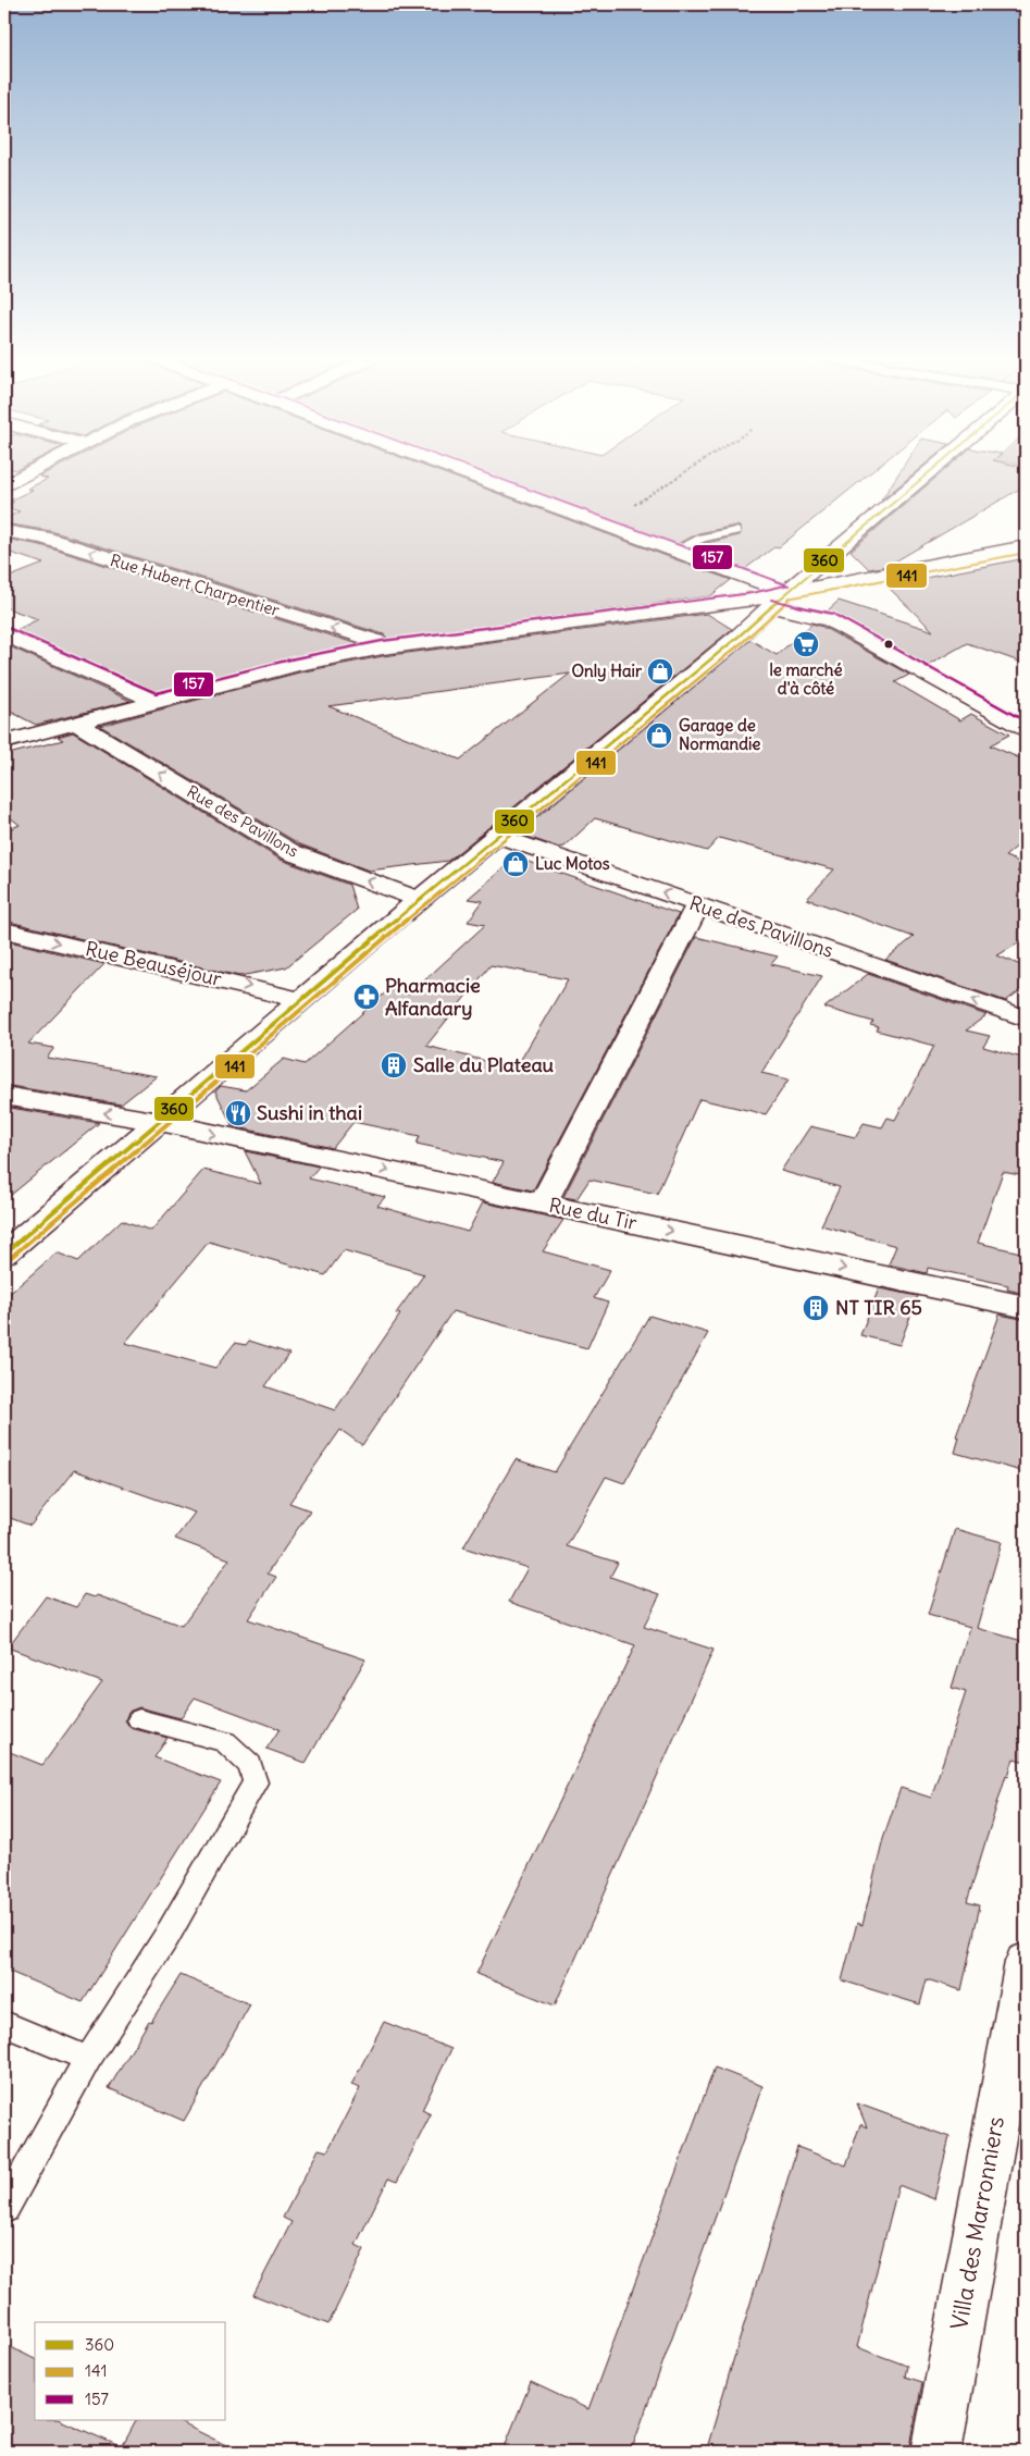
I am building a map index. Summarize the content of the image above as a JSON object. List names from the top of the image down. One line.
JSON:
{"streets":{"street":["Rue Hubert Charpentier","Rue des Pavillons","Rue Beauséjour","Rue du Tir","Villa des Marronniers"]},"one_way":["Rue des Pavillons","Rue Beauséjour"],"places":{"supermarket":["le marché d'à côté"],"shop":["Only Hair","Garage de Normandie","Luc Motos"],"pharmacy":["Pharmacie Alfandary"],"building":["Salle du Plateau","NT TIR 65"],"restaurant":["Sushi in thai"]},"lines":["transit line 360","transit line 157","transit line 141"],"legend":["360","141","157"]}
